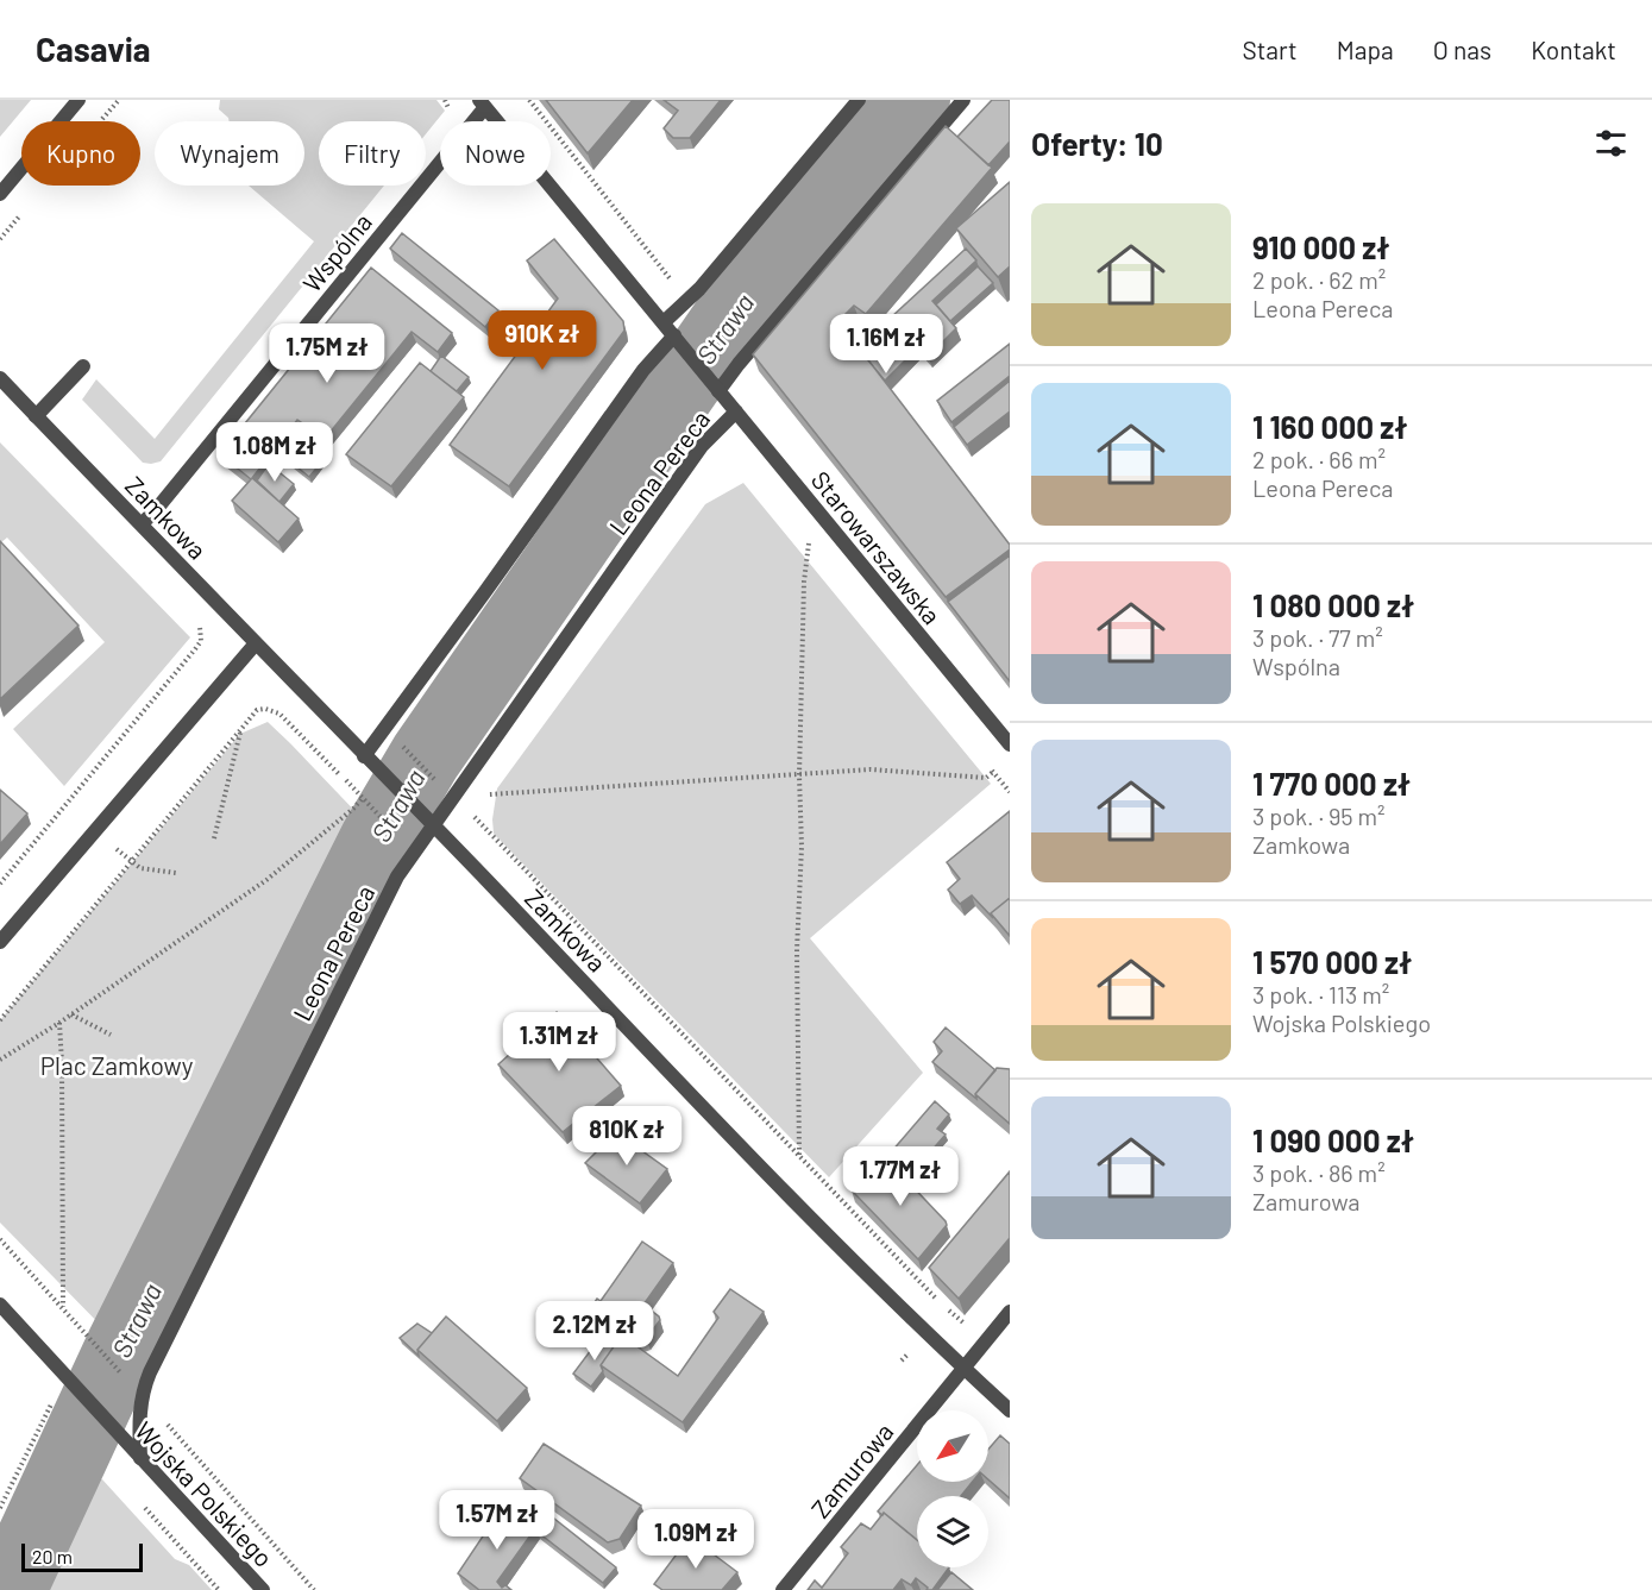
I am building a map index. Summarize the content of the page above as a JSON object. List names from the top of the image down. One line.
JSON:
{"streets":{"street":["Wspólna","Leona Pereca","Zamkowa","Starowarszawska","Zamurowa","Wojska Polskiego"]},"crossings":[["Wspólna","Zamkowa"],["Leona Pereca","Zamkowa"],["Leona Pereca","Starowarszawska"],["Leona Pereca","Wojska Polskiego"],["Zamkowa","Zamurowa"]],"water":["Strawa"],"parks":["Plac Zamkowy"],"scale_bar":"20 m","north":"bottom left","page":{"header":"Casavia","nav":["Start","Mapa","O nas","Kontakt"],"heading":"Oferty: 10","chip":["Kupno","Wynajem","Filtry","Nowe"],"list":[{"name":"910 000 zł","note":"2 pok. · 62 m² · Leona Pereca"},{"name":"1 160 000 zł","note":"2 pok. · 66 m² · Leona Pereca"},{"name":"1 080 000 zł","note":"3 pok. · 77 m² · Wspólna"},{"name":"1 770 000 zł","note":"3 pok. · 95 m² · Zamkowa"},{"name":"1 570 000 zł","note":"3 pok. · 113 m² · Wojska Polskiego"},{"name":"1 090 000 zł","note":"3 pok. · 86 m² · Zamurowa"}],"price":["910K zł","1.16M zł","1.75M zł","1.08M zł","1.31M zł","810K zł","1.77M zł","2.12M zł","1.57M zł","1.09M zł"],"scale":"20 m"}}
